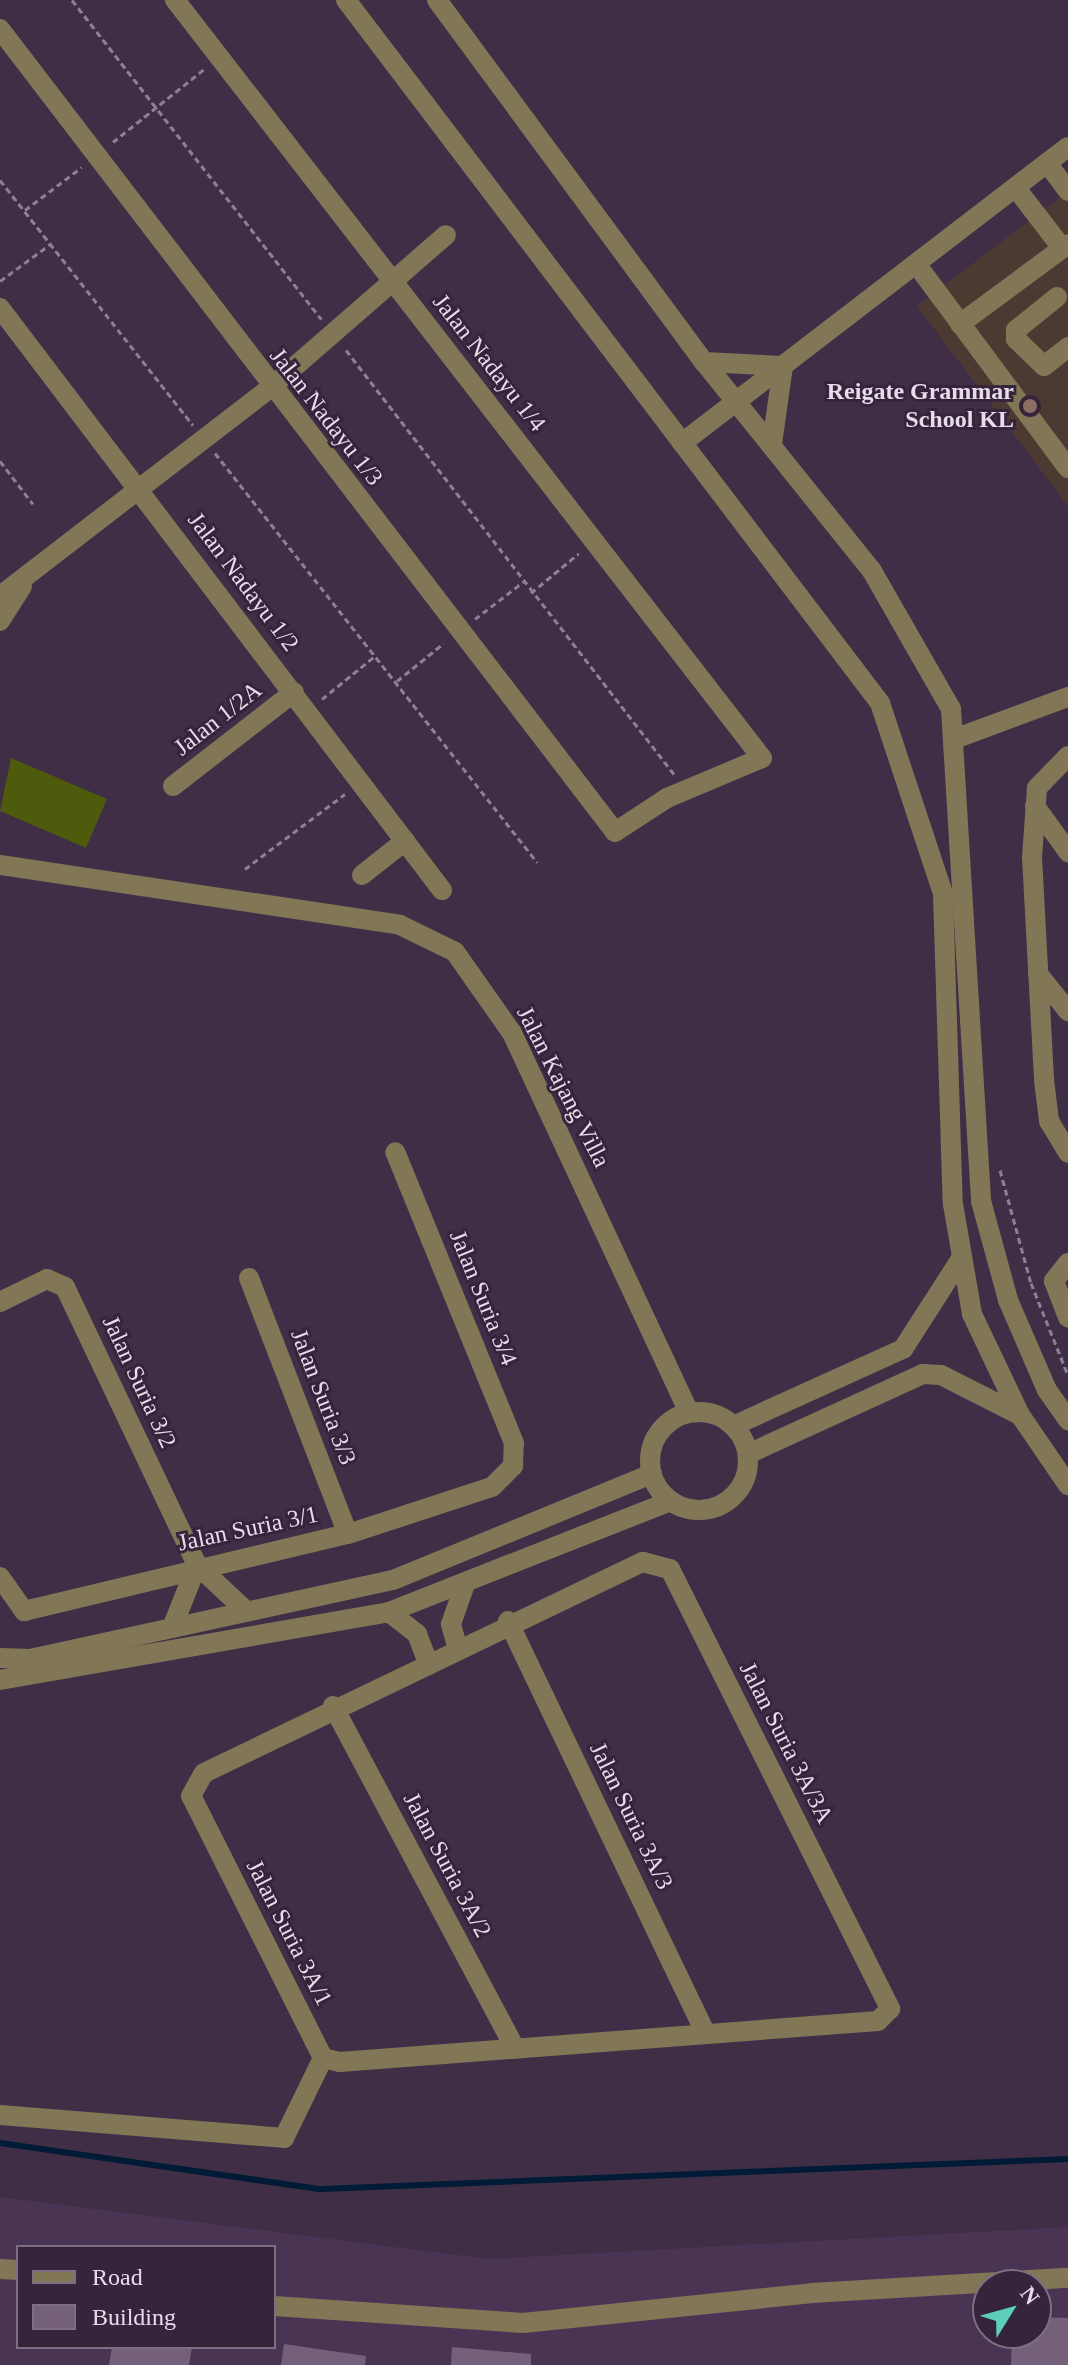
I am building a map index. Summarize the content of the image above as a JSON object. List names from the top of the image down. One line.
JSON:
{"streets":{"street":["Jalan Nadayu 1/4","Jalan Nadayu 1/3","Jalan Nadayu 1/2","Jalan 1/2A","Jalan Kajang Villa","Jalan Suria 3/4","Jalan Suria 3/2","Jalan Suria 3/3","Jalan Suria 3/1","Jalan Suria 3A/3A","Jalan Suria 3A/3","Jalan Suria 3A/2","Jalan Suria 3A/1"]},"crossings":[["Jalan Nadayu 1/4","Jalan Nadayu 1/3"],["Jalan Nadayu 1/2","Jalan 1/2A"],["Jalan Suria 3/4","Jalan Suria 3/1"],["Jalan Suria 3/2","Jalan Suria 3/1"],["Jalan Suria 3/3","Jalan Suria 3/1"],["Jalan Suria 3A/3A","Jalan Suria 3A/3"],["Jalan Suria 3A/3A","Jalan Suria 3A/1"],["Jalan Suria 3A/2","Jalan Suria 3A/1"]],"places":["Reigate Grammar School KL"],"legend":["Road","Building"],"north":"top right"}
